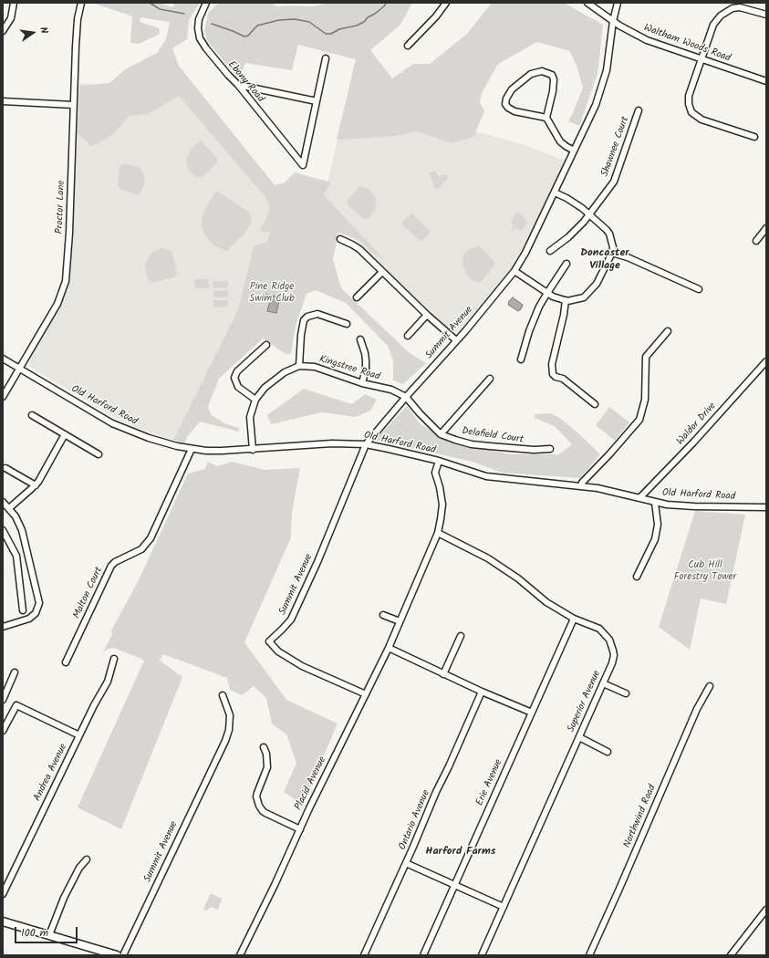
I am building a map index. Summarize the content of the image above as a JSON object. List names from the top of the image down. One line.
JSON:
{"streets":{"street":["Waltham Woods Road","Ebony Road","Shawnee Court","Proctor Lane","Summit Avenue","Kingstree Road","Old Harford Road","Waldor Drive","Delafield Court","Malton Court","Superior Avenue","Andrea Avenue","Erie Avenue","Placid Avenue","Northwind Road","Ontario Avenue"]},"crossings":[["Waltham Woods Road","Summit Avenue"],["Shawnee Court","Summit Avenue"],["Proctor Lane","Old Harford Road"],["Summit Avenue","Kingstree Road"],["Summit Avenue","Old Harford Road"],["Summit Avenue","Delafield Court"],["Summit Avenue","Placid Avenue"],["Kingstree Road","Delafield Court"],["Old Harford Road","Waldor Drive"],["Old Harford Road","Malton Court"],["Old Harford Road","Placid Avenue"],["Superior Avenue","Erie Avenue"],["Superior Avenue","Placid Avenue"]],"districts":["Doncaster Village","Harford Farms"],"parks":["Pine Ridge Swim Club","Cub Hill Forestry Tower"],"scale_bar":"100 m","north":"right"}
